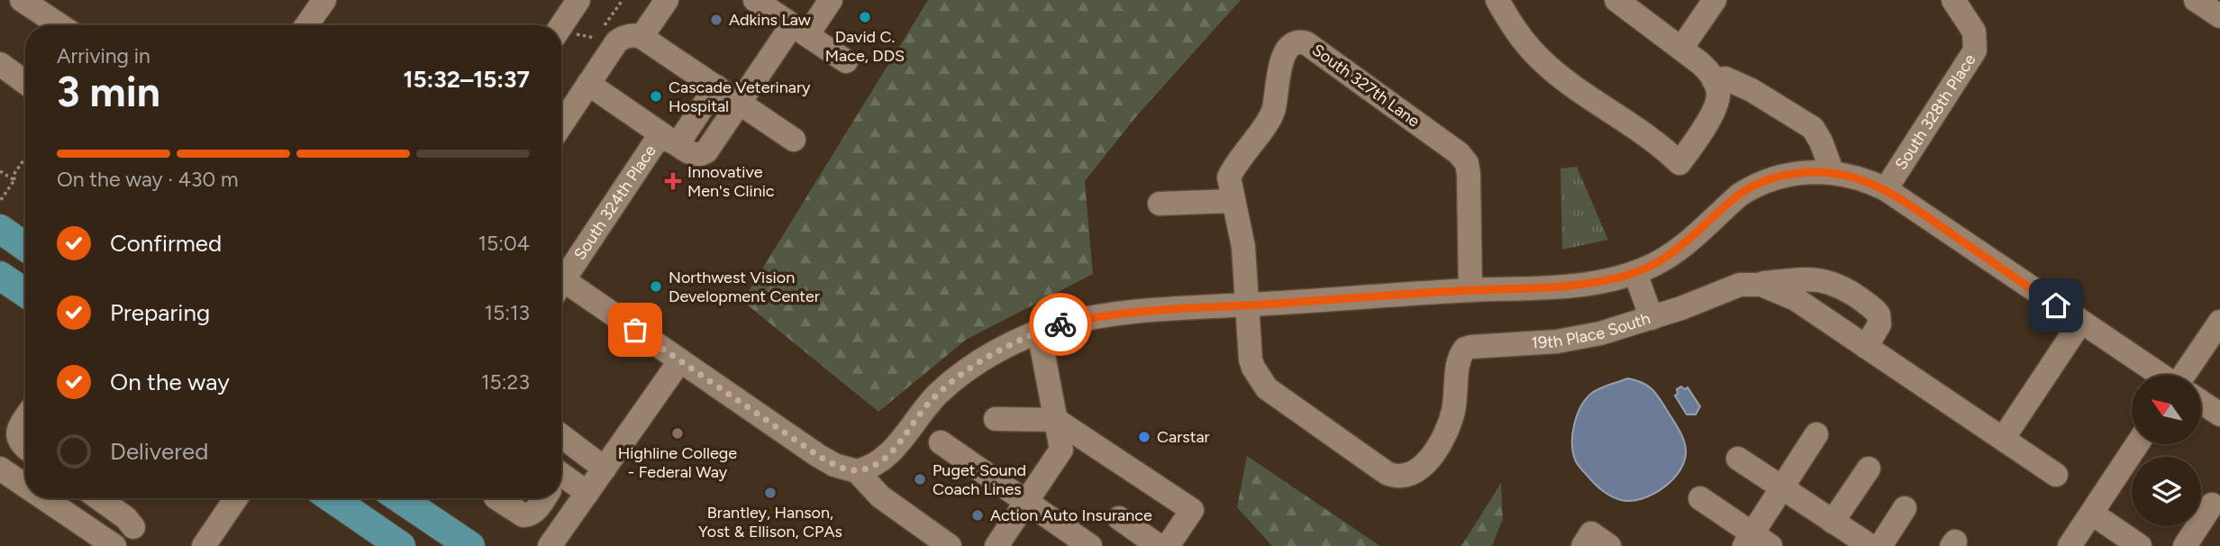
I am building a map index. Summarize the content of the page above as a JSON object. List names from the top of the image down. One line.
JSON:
{"streets":{"street":["South 327th Lane","South 328th Place","South 324th Place","19th Place South"]},"crossings":[["South 327th Lane","19th Place South"]],"places":{"other":["David C. Mace, DDS","Adkins Law","Cascade Veterinary Hospital","Northwest Vision Development Center","Highline College - Federal Way","Carstar","Puget Sound Coach Lines","Brantley, Hanson, Yost & Ellison, CPAs","Action Auto Insurance"],"health":["Innovative Men's Clinic"]},"north":"top left","page":{"heading":["3 min","Arriving in","15:32–15:37"],"bar":"On the way · 430 m","list":[["Confirmed","15:04"],["Preparing","15:13"],["On the way","15:23"],"Delivered"]}}
